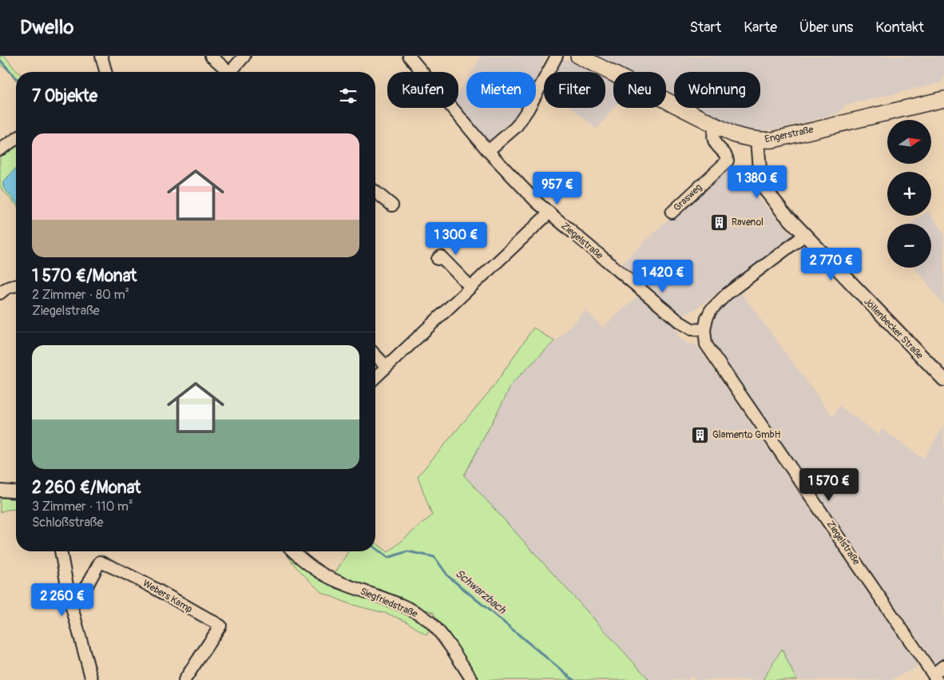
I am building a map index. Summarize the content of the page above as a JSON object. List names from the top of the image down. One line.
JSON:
{"streets":{"main road":["Engerstraße"],"street":["Grasweg","Ziegelstraße","Jöllenbecker Straße","Webers Kamp","Siegfriedstraße"]},"crossings":[["Engerstraße","Grasweg"],["Engerstraße","Jöllenbecker Straße"]],"water":["Schwarzbach"],"places":{"building":["Ravenol","Glamento GmbH"]},"north":"right","page":{"header":"Dwello","nav":["Start","Karte","Über uns","Kontakt"],"chip":["Kaufen","Mieten","Filter","Neu","Wohnung"],"heading":"7 Objekte","map_buttons":["+","−"],"list":[{"name":"1 570 €/Monat","note":"2 Zimmer · 80 m² · Ziegelstraße"},{"name":"2 260 €/Monat","note":"3 Zimmer · 110 m² · Schloßstraße"}],"price":["1 380 €","957 €","1 300 €","2 770 €","1 420 €","1 570 €","2 260 €"]}}
